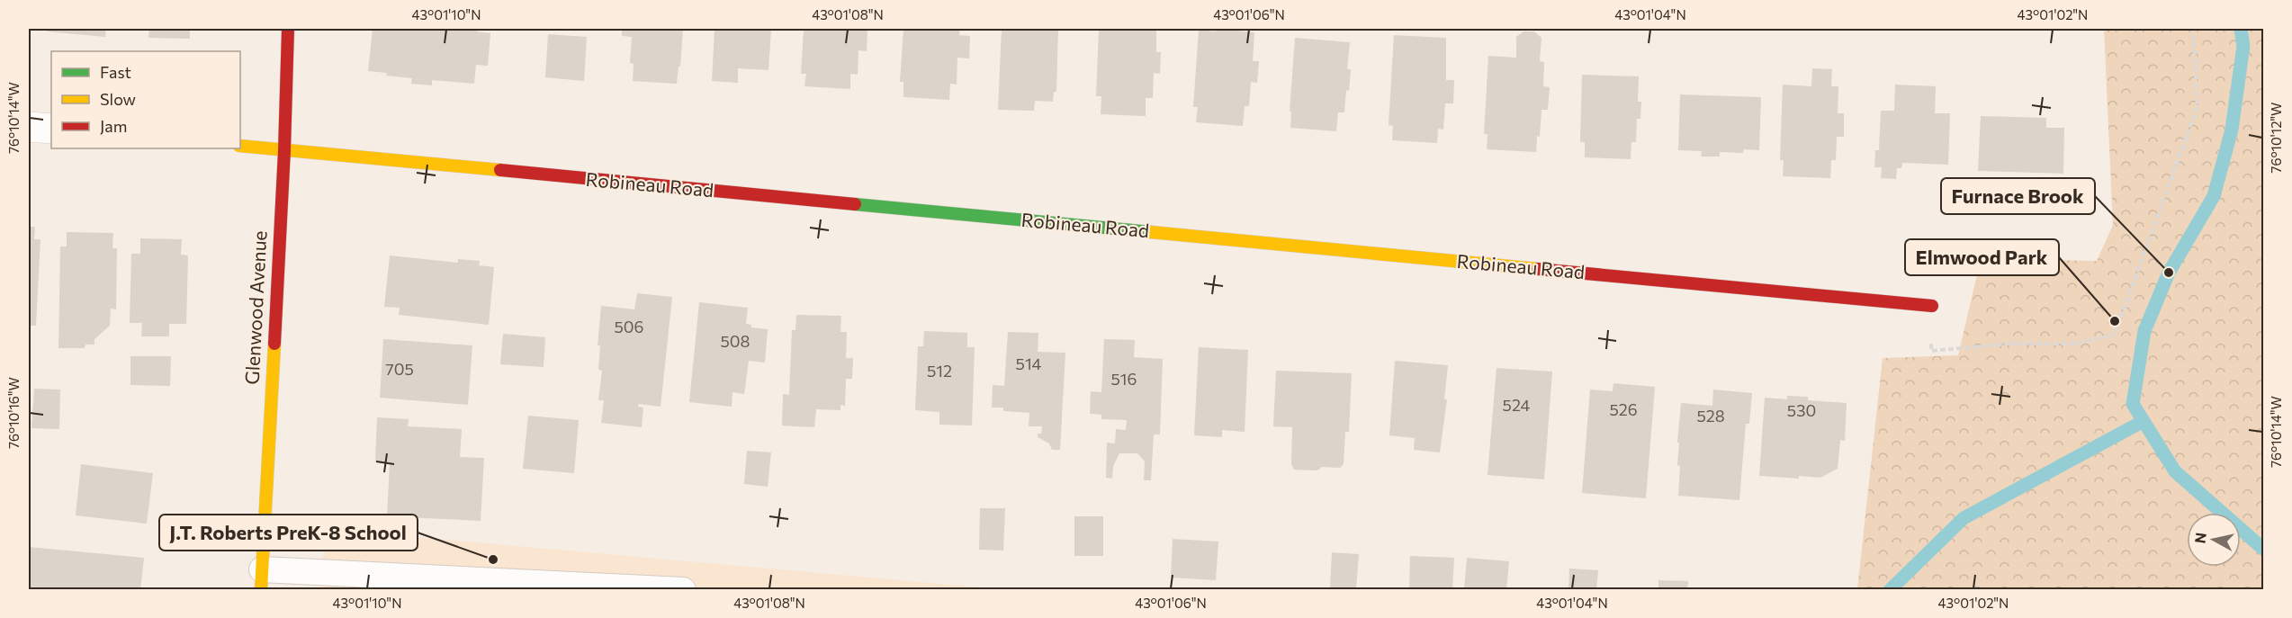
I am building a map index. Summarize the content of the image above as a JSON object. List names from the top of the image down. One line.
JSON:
{"streets":{"street":["Robineau Road","Glenwood Avenue"]},"crossings":[["Robineau Road","Glenwood Avenue"]],"places":["Furnace Brook","Elmwood Park","J.T. Roberts PreK-8 School"],"house_numbers":["506","508","514","705","512","516","524","526","530","528"],"legend":["Fast","Slow","Jam"],"north":"left","coordinates":["43°01'10\"N","43°01'08\"N","43°01'06\"N","43°01'04\"N","43°01'02\"N","76°10'14\"W","76°10'12\"W","76°10'16\"W"]}
